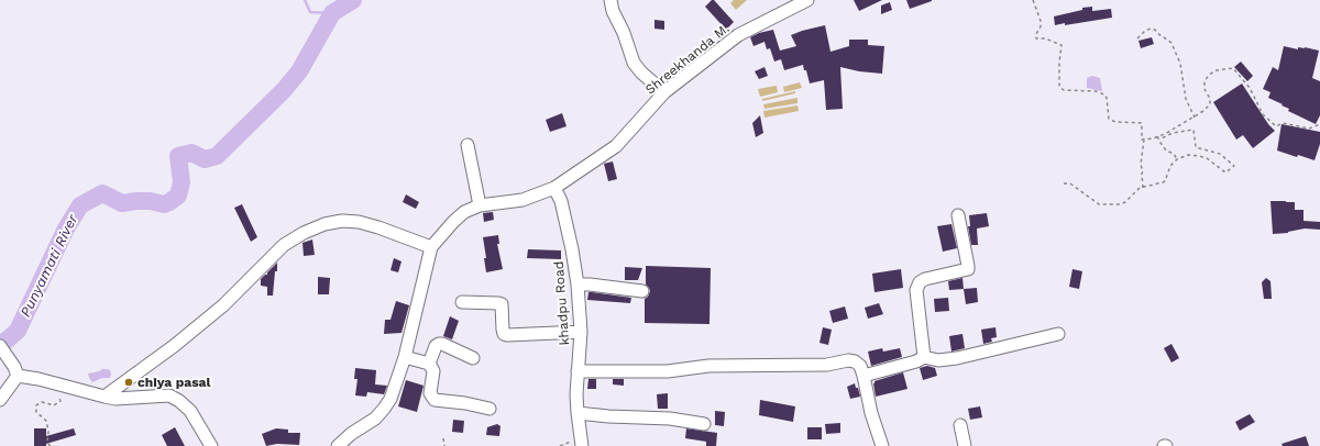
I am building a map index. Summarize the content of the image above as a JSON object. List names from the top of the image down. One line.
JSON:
{"streets":{"street":["Shreekhanda M.","khadpu Road"]},"crossings":[["Shreekhanda M.","khadpu Road"]],"water":["Punyamati River"],"places":["chiya pasal"]}
